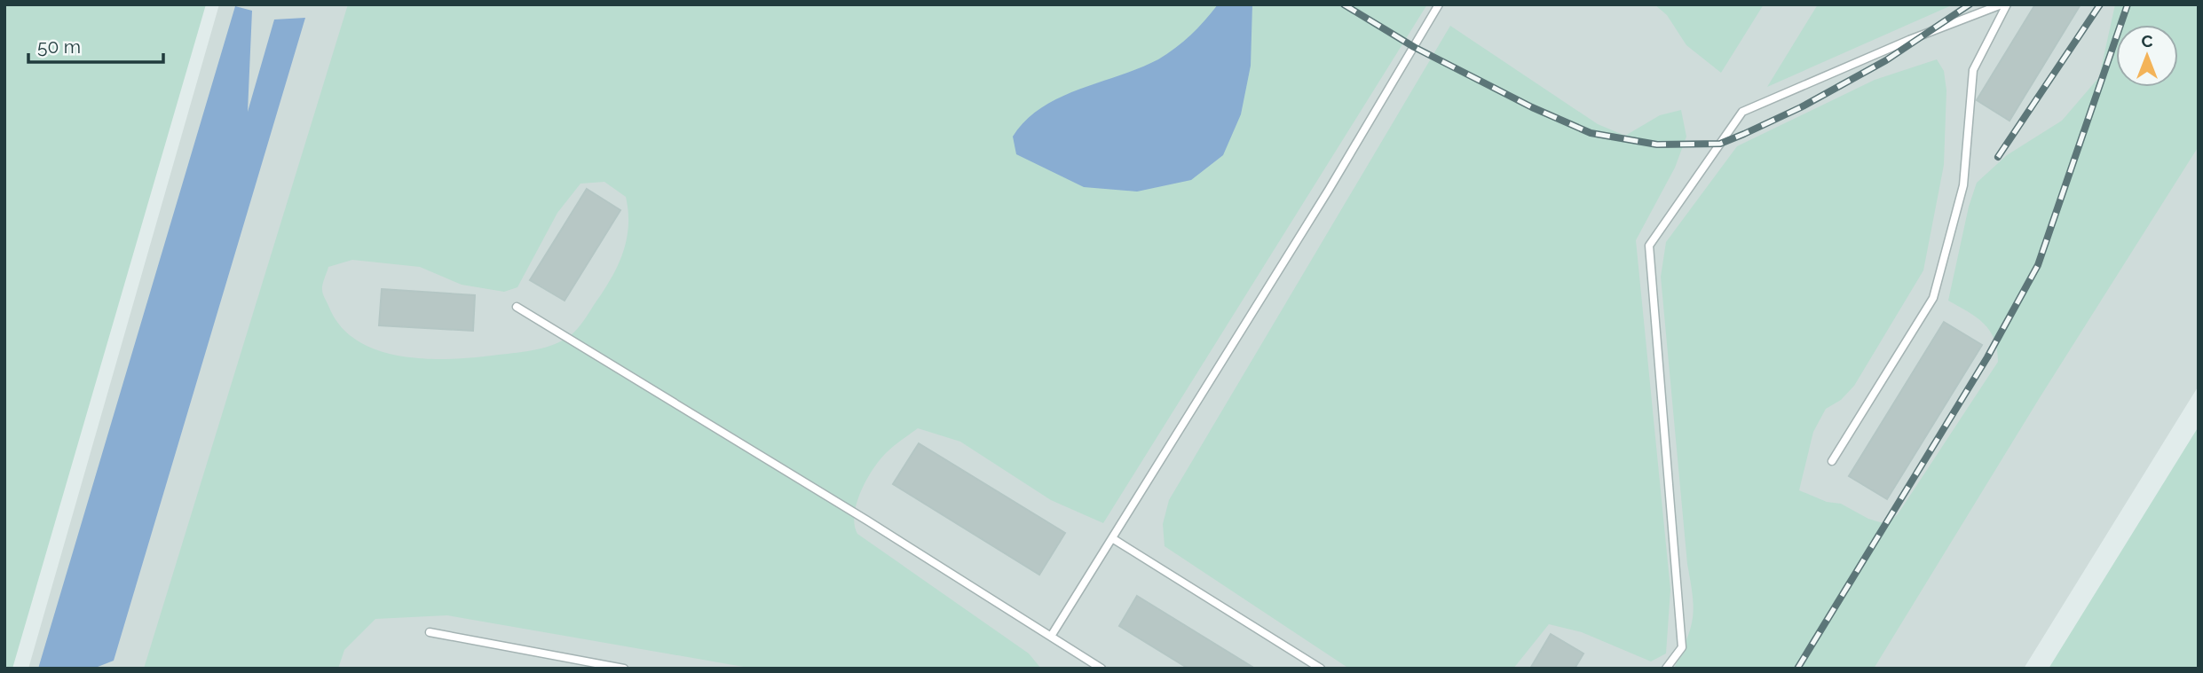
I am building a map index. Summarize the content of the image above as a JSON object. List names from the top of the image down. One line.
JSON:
{"scale_bar":"50 m","north":"top"}
